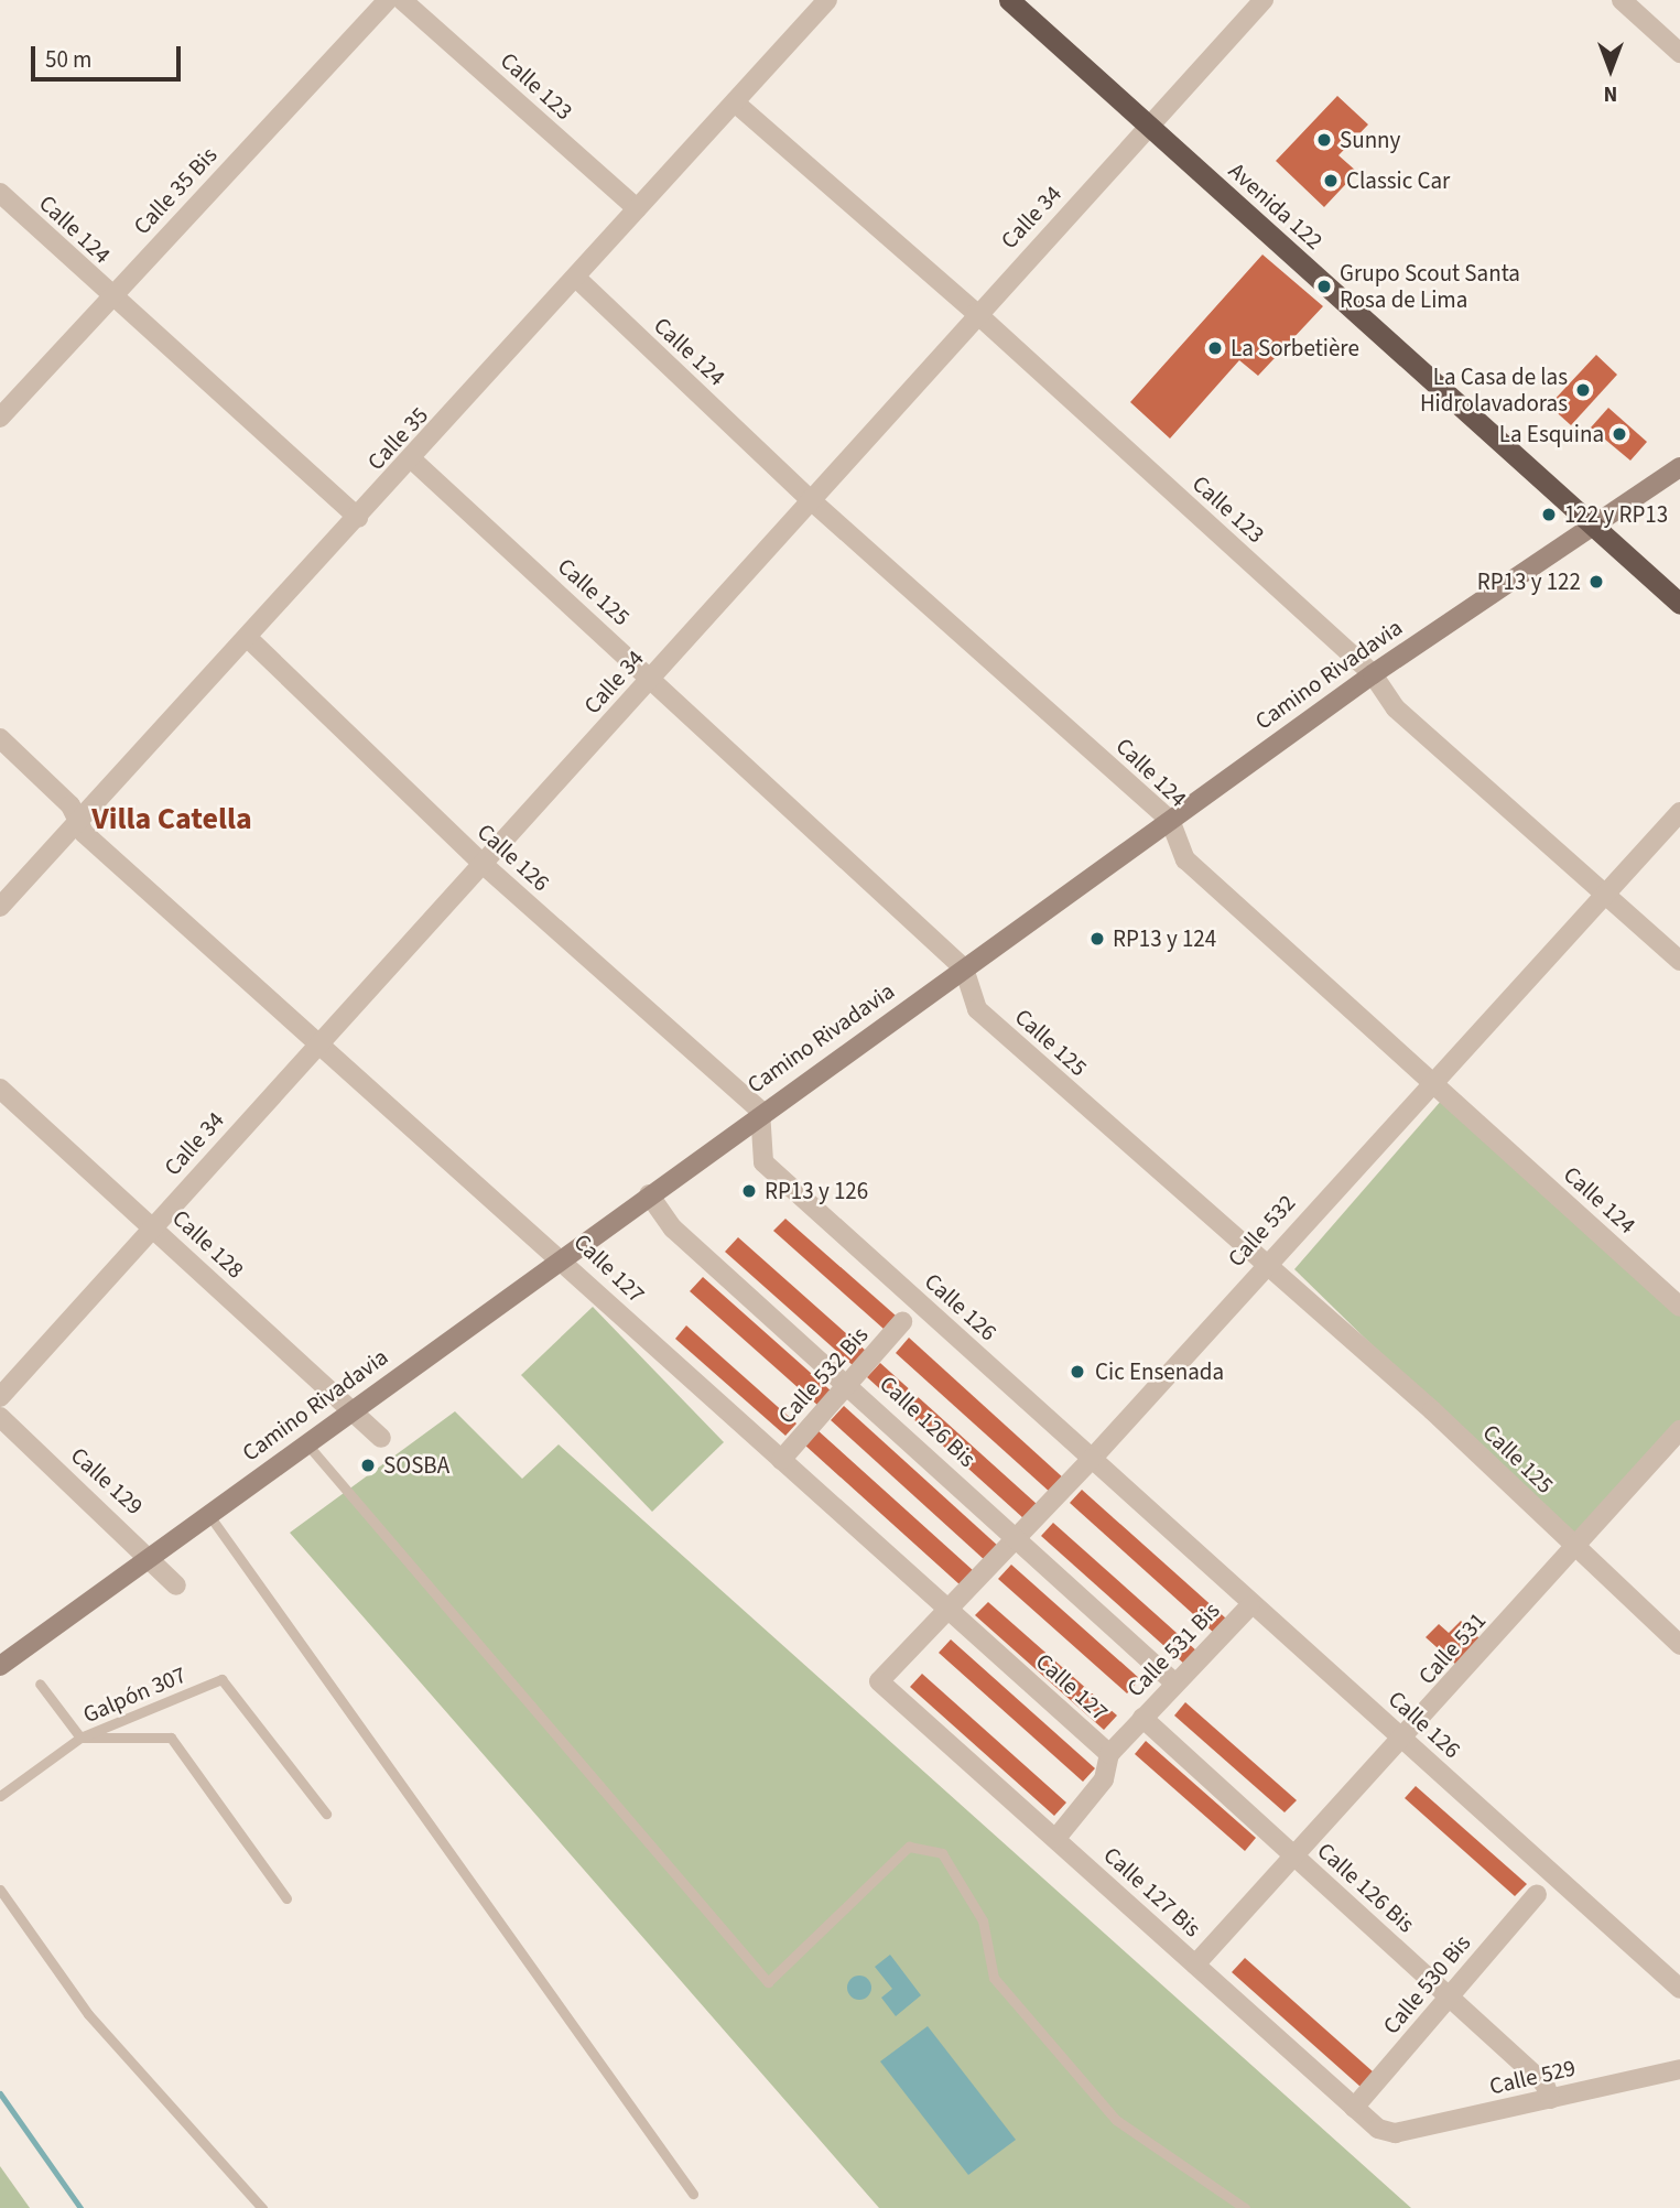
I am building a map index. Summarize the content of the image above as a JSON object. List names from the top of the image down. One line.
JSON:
{"streets":{"highway":["Avenida 122"],"main road":["Camino Rivadavia"],"street":["Calle 123","Calle 35 Bis","Calle 34","Calle 124","Calle 35","Calle 125","Calle 126","Calle 532","Calle 128","Calle 127","Calle 532 Bis","Calle 126 Bis","Calle 129","Calle 531","Calle 531 Bis","Calle 127 Bis","Calle 530 Bis","Calle 529"],"lane":["Galpón 307"]},"crossings":[["Calle 123","Calle 34"],["Calle 123","Calle 35"],["Calle 123","Camino Rivadavia"],["Calle 123","Calle 532"],["Calle 35 Bis","Calle 124"],["Avenida 122","Calle 34"],["Avenida 122","Camino Rivadavia"],["Calle 34","Calle 124"],["Calle 34","Calle 125"],["Calle 34","Calle 126"],["Calle 34","Calle 128"],["Calle 34","Calle 127"],["Calle 124","Calle 35"],["Calle 124","Camino Rivadavia"],["Calle 124","Calle 532"],["Calle 35","Calle 125"],["Calle 35","Calle 126"],["Calle 35","Calle 127"],["Calle 125","Camino Rivadavia"],["Calle 125","Calle 532"],["Calle 125","Calle 531"],["Camino Rivadavia","Calle 126"],["Camino Rivadavia","Calle 128"],["Camino Rivadavia","Calle 127"],["Camino Rivadavia","Calle 126 Bis"],["Camino Rivadavia","Calle 129"],["Calle 126","Calle 532"],["Calle 126","Calle 531"],["Calle 126","Calle 531 Bis"],["Calle 532","Calle 127"],["Calle 532","Calle 126 Bis"],["Calle 532","Calle 127 Bis"],["Calle 127","Calle 532 Bis"],["Calle 127","Calle 531 Bis"],["Calle 532 Bis","Calle 126 Bis"],["Calle 126 Bis","Calle 531"],["Calle 126 Bis","Calle 531 Bis"],["Calle 126 Bis","Calle 530 Bis"],["Calle 126 Bis","Calle 529"],["Calle 531","Calle 127 Bis"],["Calle 531 Bis","Calle 127 Bis"],["Calle 127 Bis","Calle 530 Bis"],["Calle 127 Bis","Calle 529"]],"districts":["Villa Catella"],"places":["Sunny","Classic Car","Grupo Scout Santa Rosa de Lima","La Sorbetière","La Casa de las Hidrolavadoras","La Esquina","122 y RP13","RP13 y 122","RP13 y 124","RP13 y 126","Cic Ensenada","SOSBA"],"scale_bar":"50 m","north":"bottom"}
